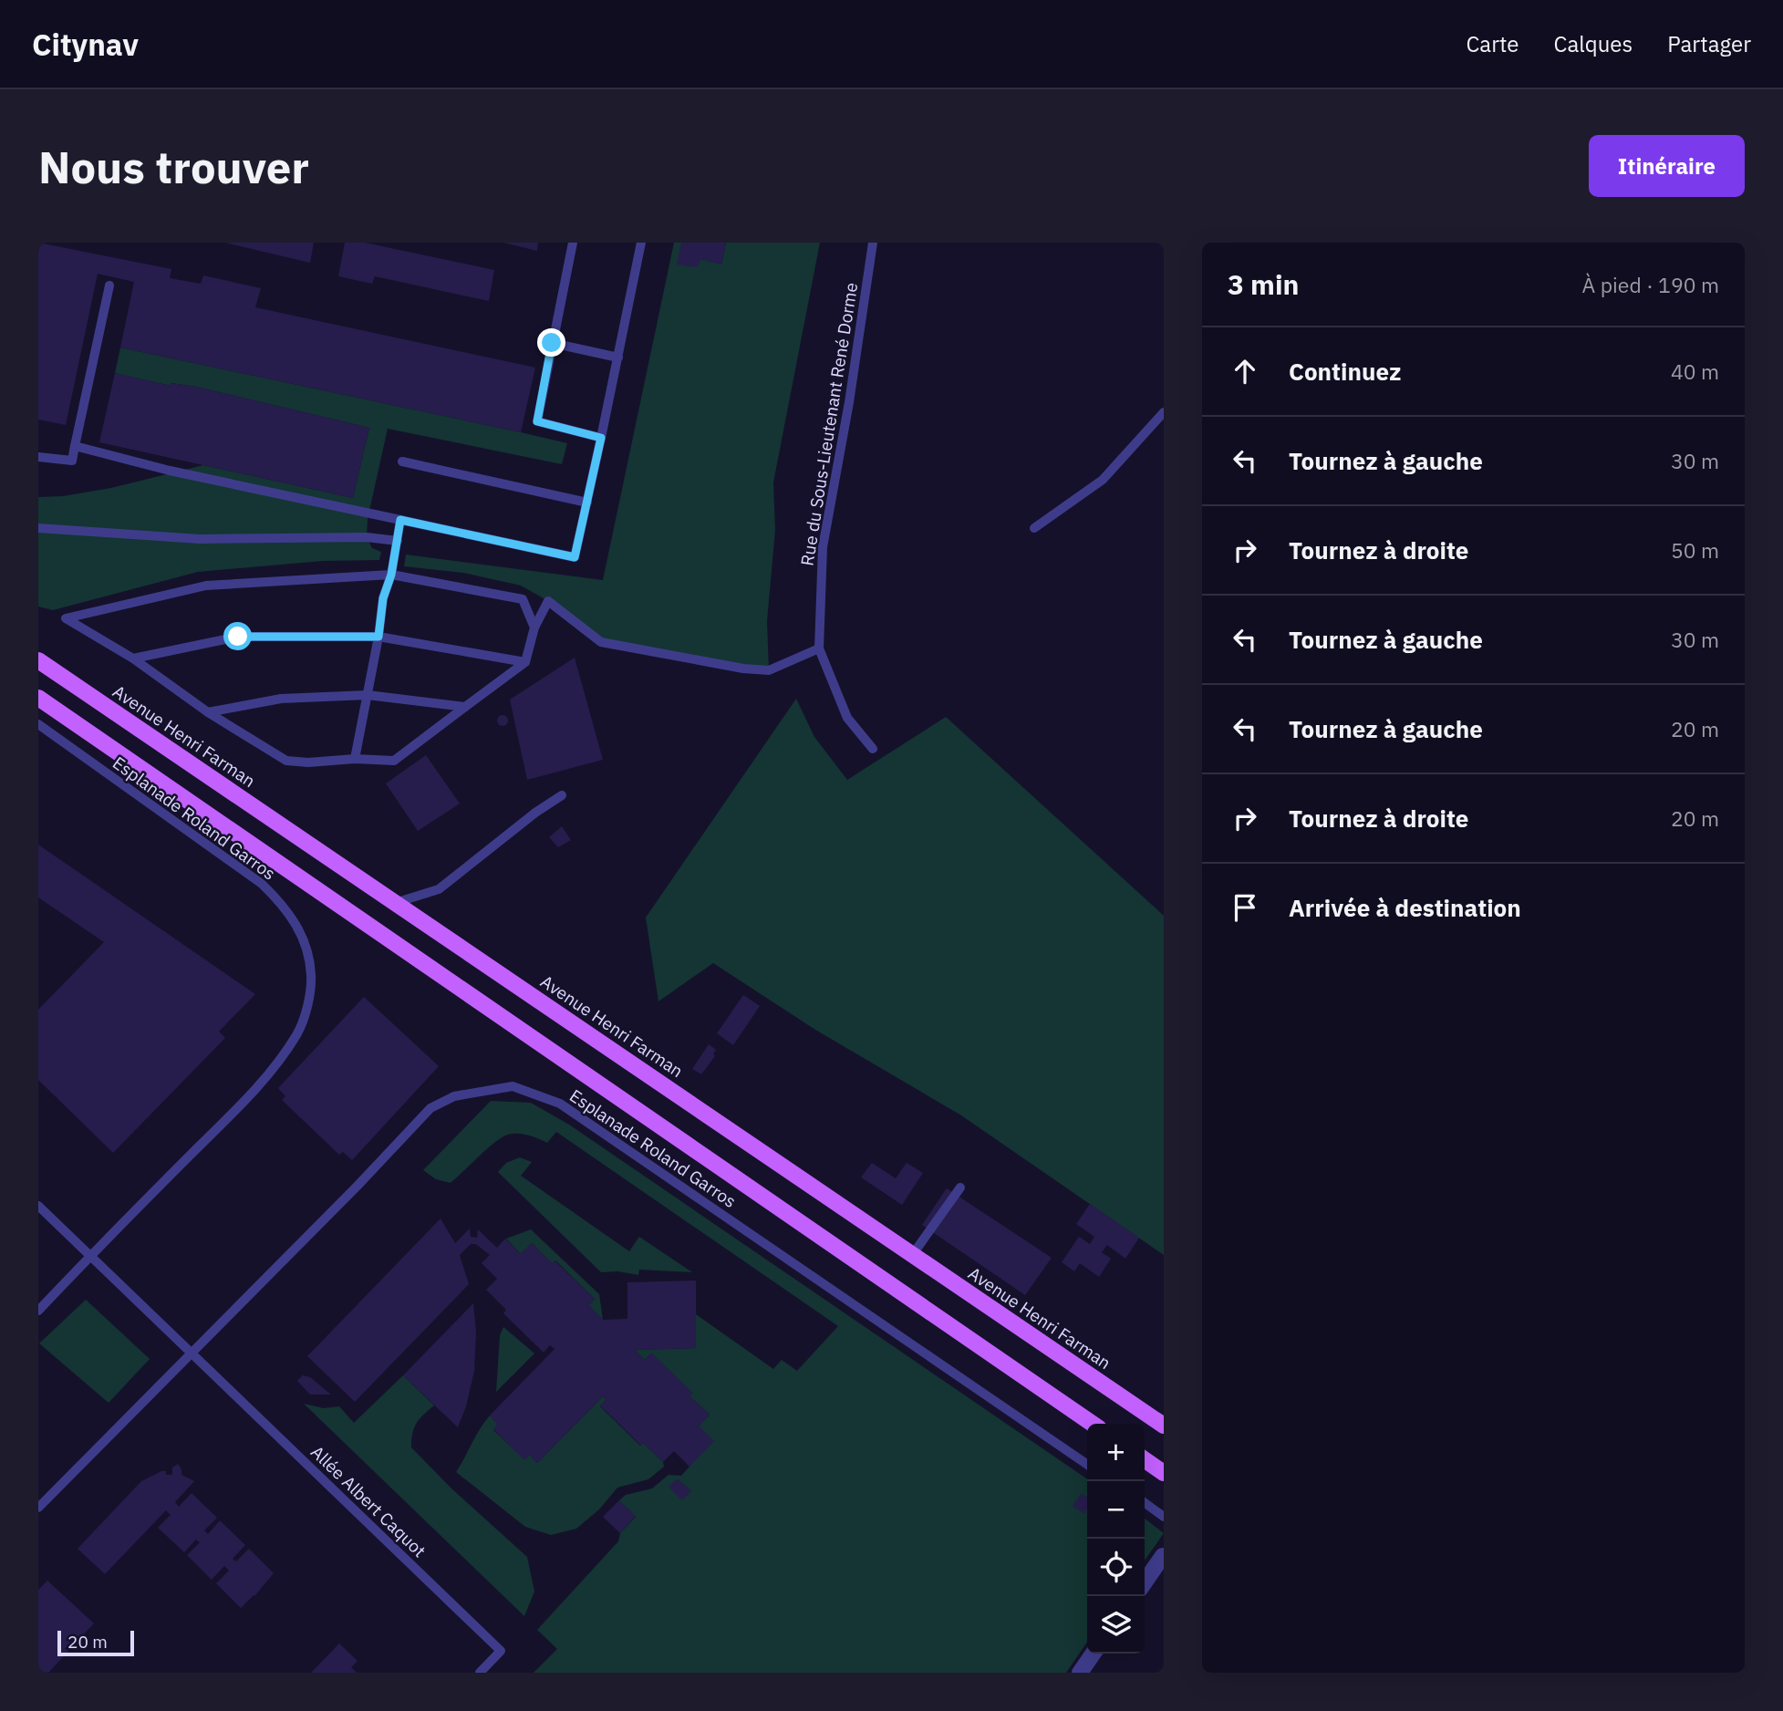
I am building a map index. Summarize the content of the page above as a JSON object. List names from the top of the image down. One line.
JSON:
{"streets":{"main road":["Avenue Henri Farman"],"lane":["Rue du Sous-Lieutenant René Dorme","Esplanade Roland Garros","Allée Albert Caquot"]},"crossings":[["Esplanade Roland Garros","Allée Albert Caquot"]],"scale_bar":"20 m","page":{"header":"Citynav","nav":["Carte","Calques","Partager"],"buttons":"Itinéraire","title":"Nous trouver","heading":["3 min","À pied · 190 m"],"list":[["Continuez","40 m"],["Tournez à gauche","30 m"],["Tournez à droite","50 m"],["Tournez à gauche","30 m"],["Tournez à gauche","20 m"],["Tournez à droite","20 m"],"Arrivée à destination"],"map_buttons":["+","−"],"scale":"20 m"}}
